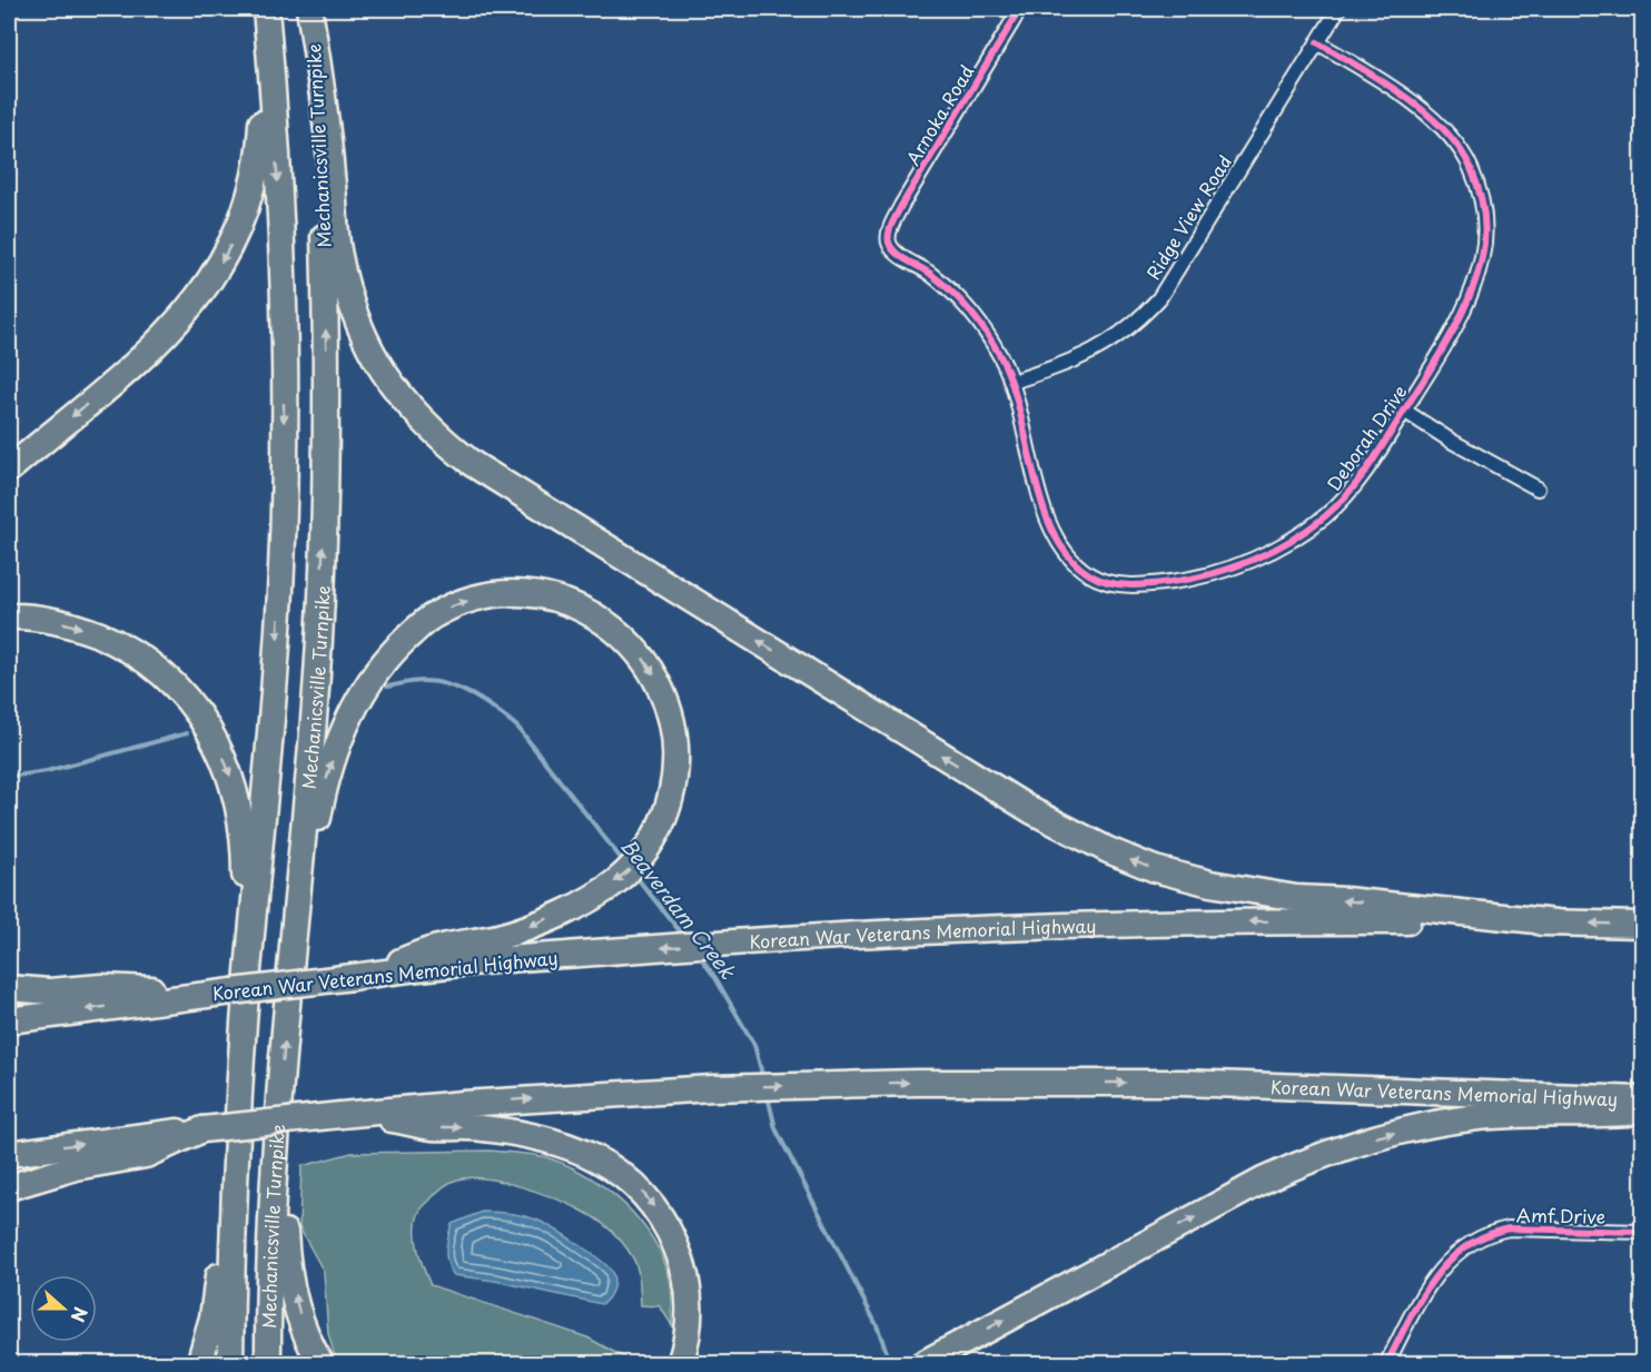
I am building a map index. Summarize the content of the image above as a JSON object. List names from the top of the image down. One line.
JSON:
{"streets":{"highway":["Mechanicsville Turnpike","Korean War Veterans Memorial Highway"],"street":["Arnoka Road","Ridge View Road","Deborah Drive","Amf Drive"]},"crossings":[["Arnoka Road","Deborah Drive"],["Ridge View Road","Deborah Drive"]],"water":["Beaverdam Creek"],"north":"right"}
